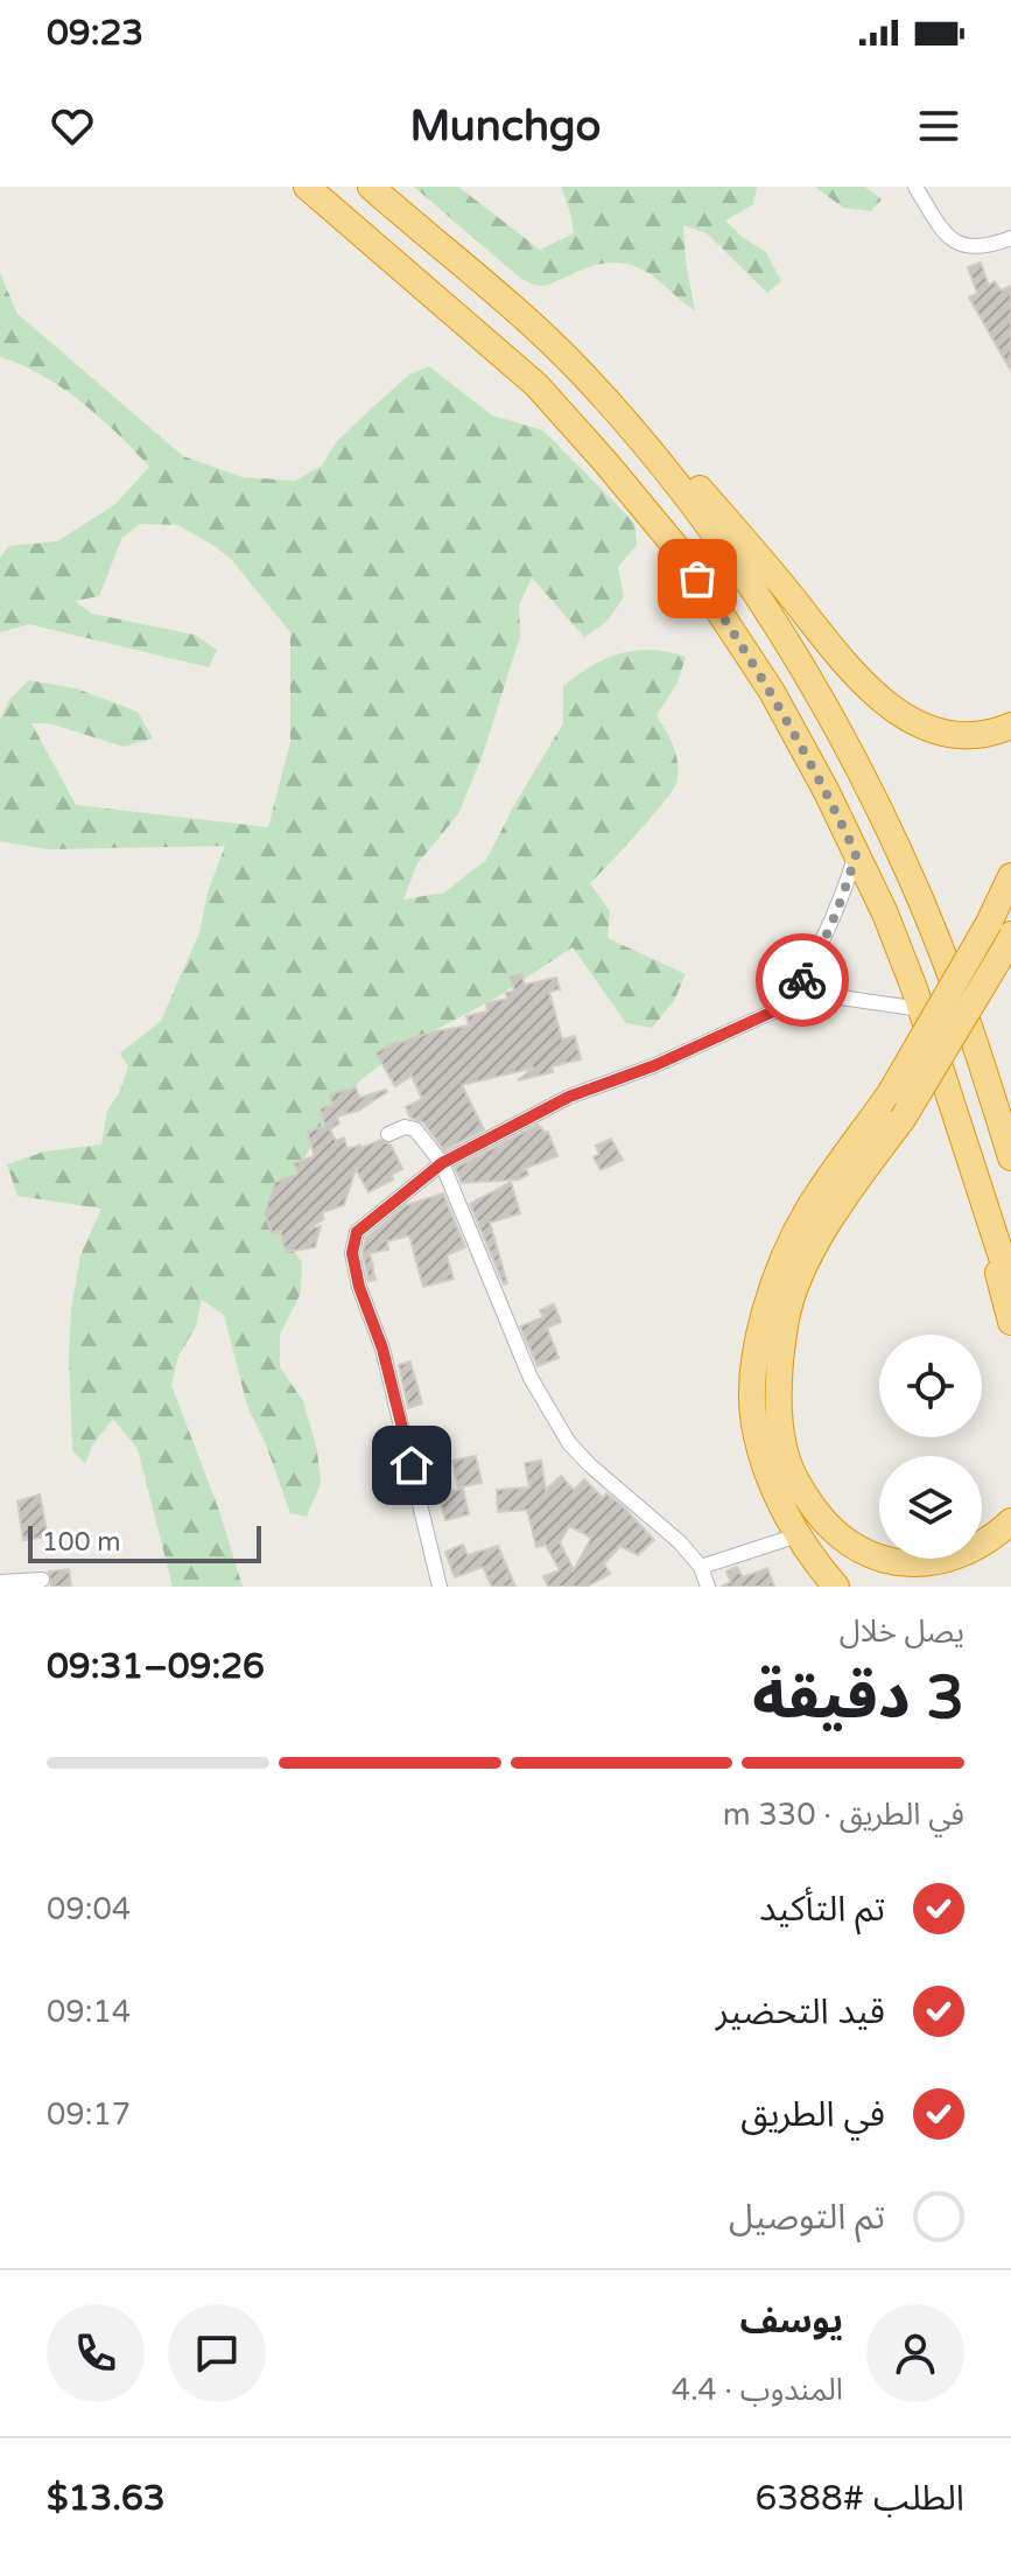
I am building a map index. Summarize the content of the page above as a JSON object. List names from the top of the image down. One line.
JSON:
{"scale_bar":"100 m","page":{"status":"09:23","header":"Munchgo","scale":"100 m","heading":["3 دقيقة","يصل خلال","09:26–09:31"],"panel":["يوسف","المندوب · 4.4","الطلب #6388","$13.63"],"bar":"في الطريق · 330 m","list":[["تم التأكيد","09:04"],["قيد التحضير","09:14"],["في الطريق","09:17"],"تم التوصيل"]}}
